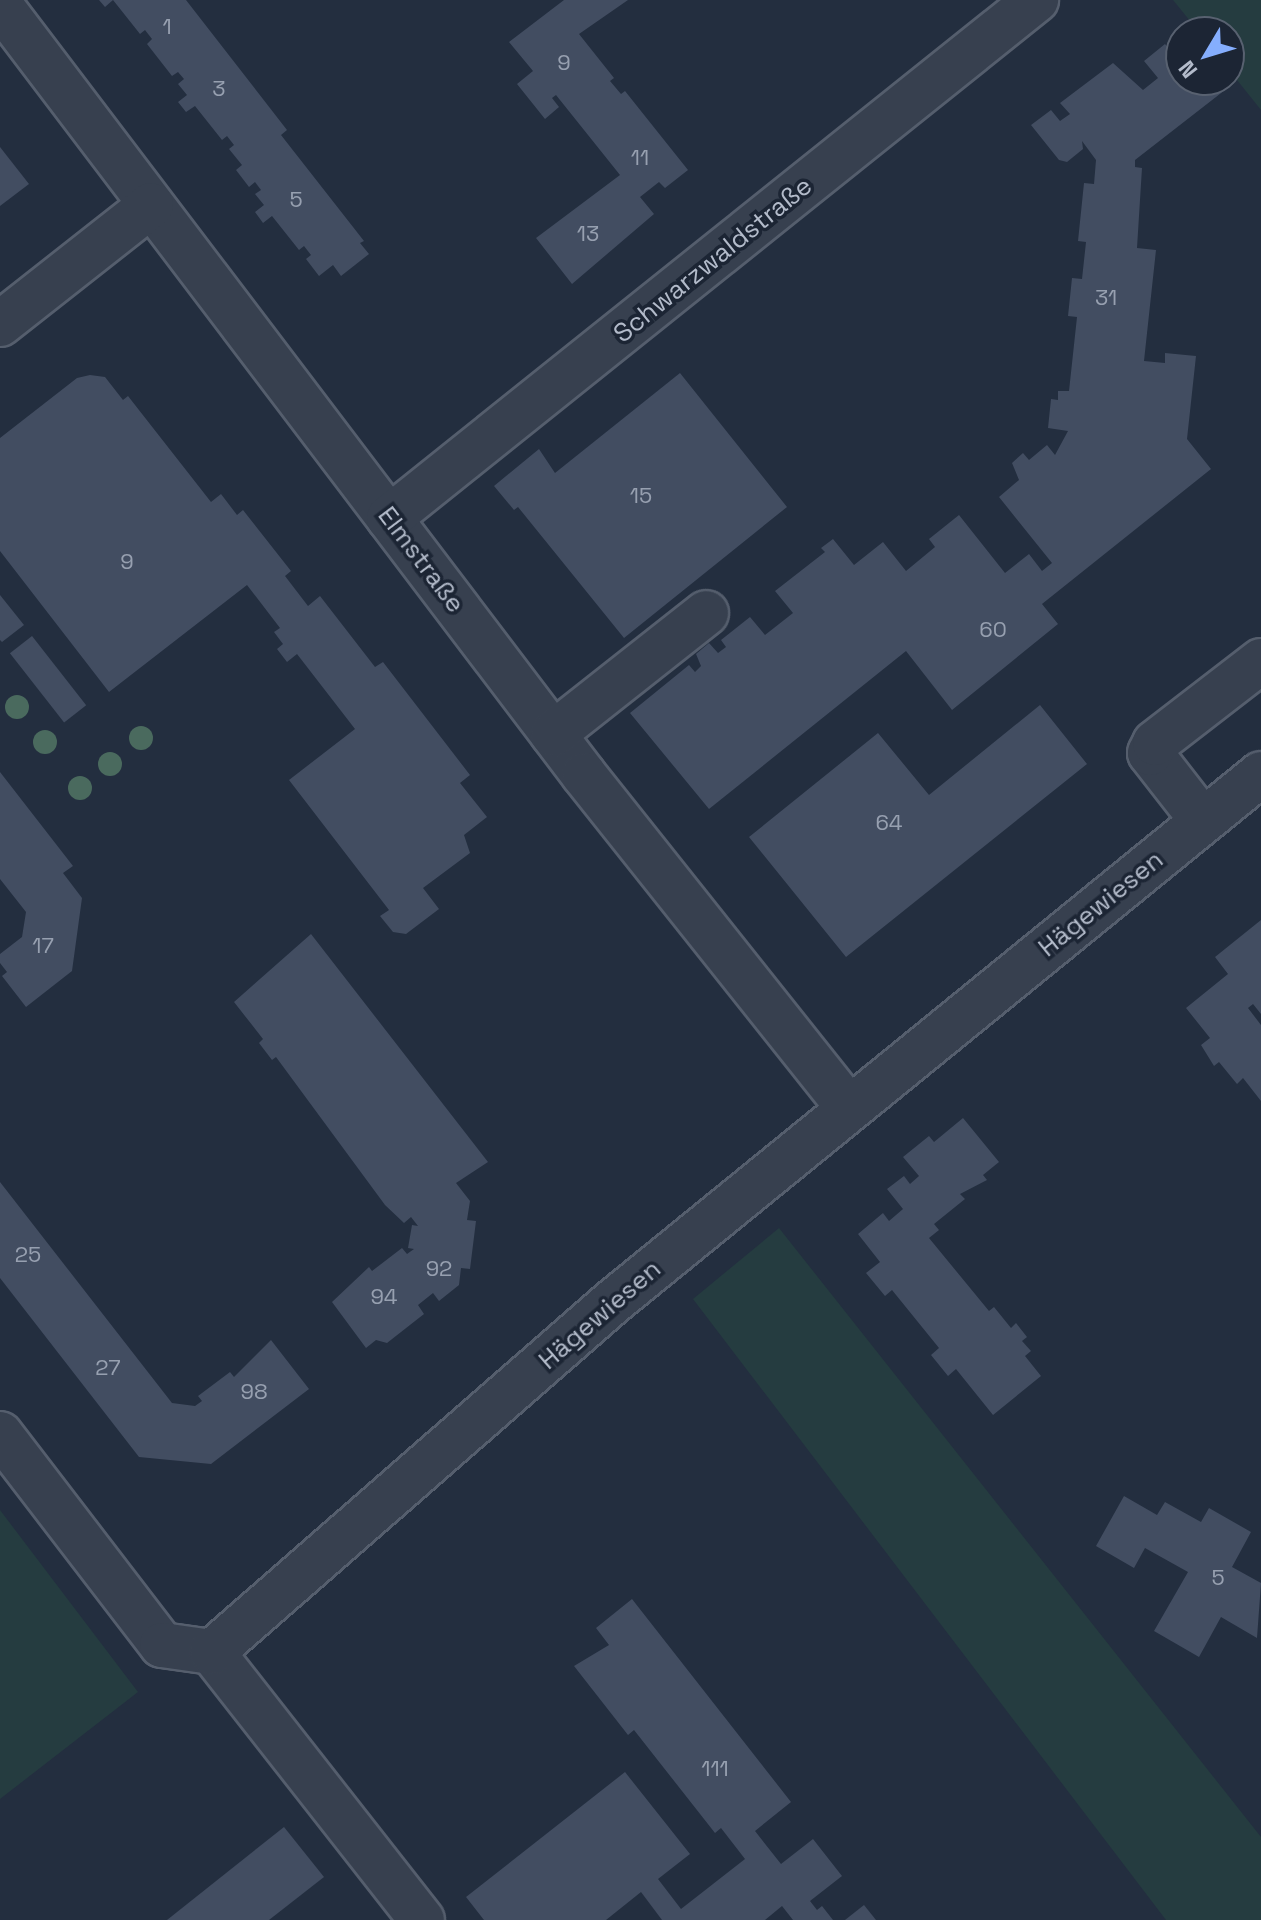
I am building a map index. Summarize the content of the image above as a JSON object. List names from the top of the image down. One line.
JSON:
{"streets":{"street":["Schwarzwaldstraße","Elmstraße","Hägewiesen"]},"crossings":[["Schwarzwaldstraße","Elmstraße"],["Elmstraße","Hägewiesen"]],"house_numbers":["1","9","3","11","5","13","31","15","9","60","64","17","25","92","94","27","98","5","111"],"north":"bottom left"}
